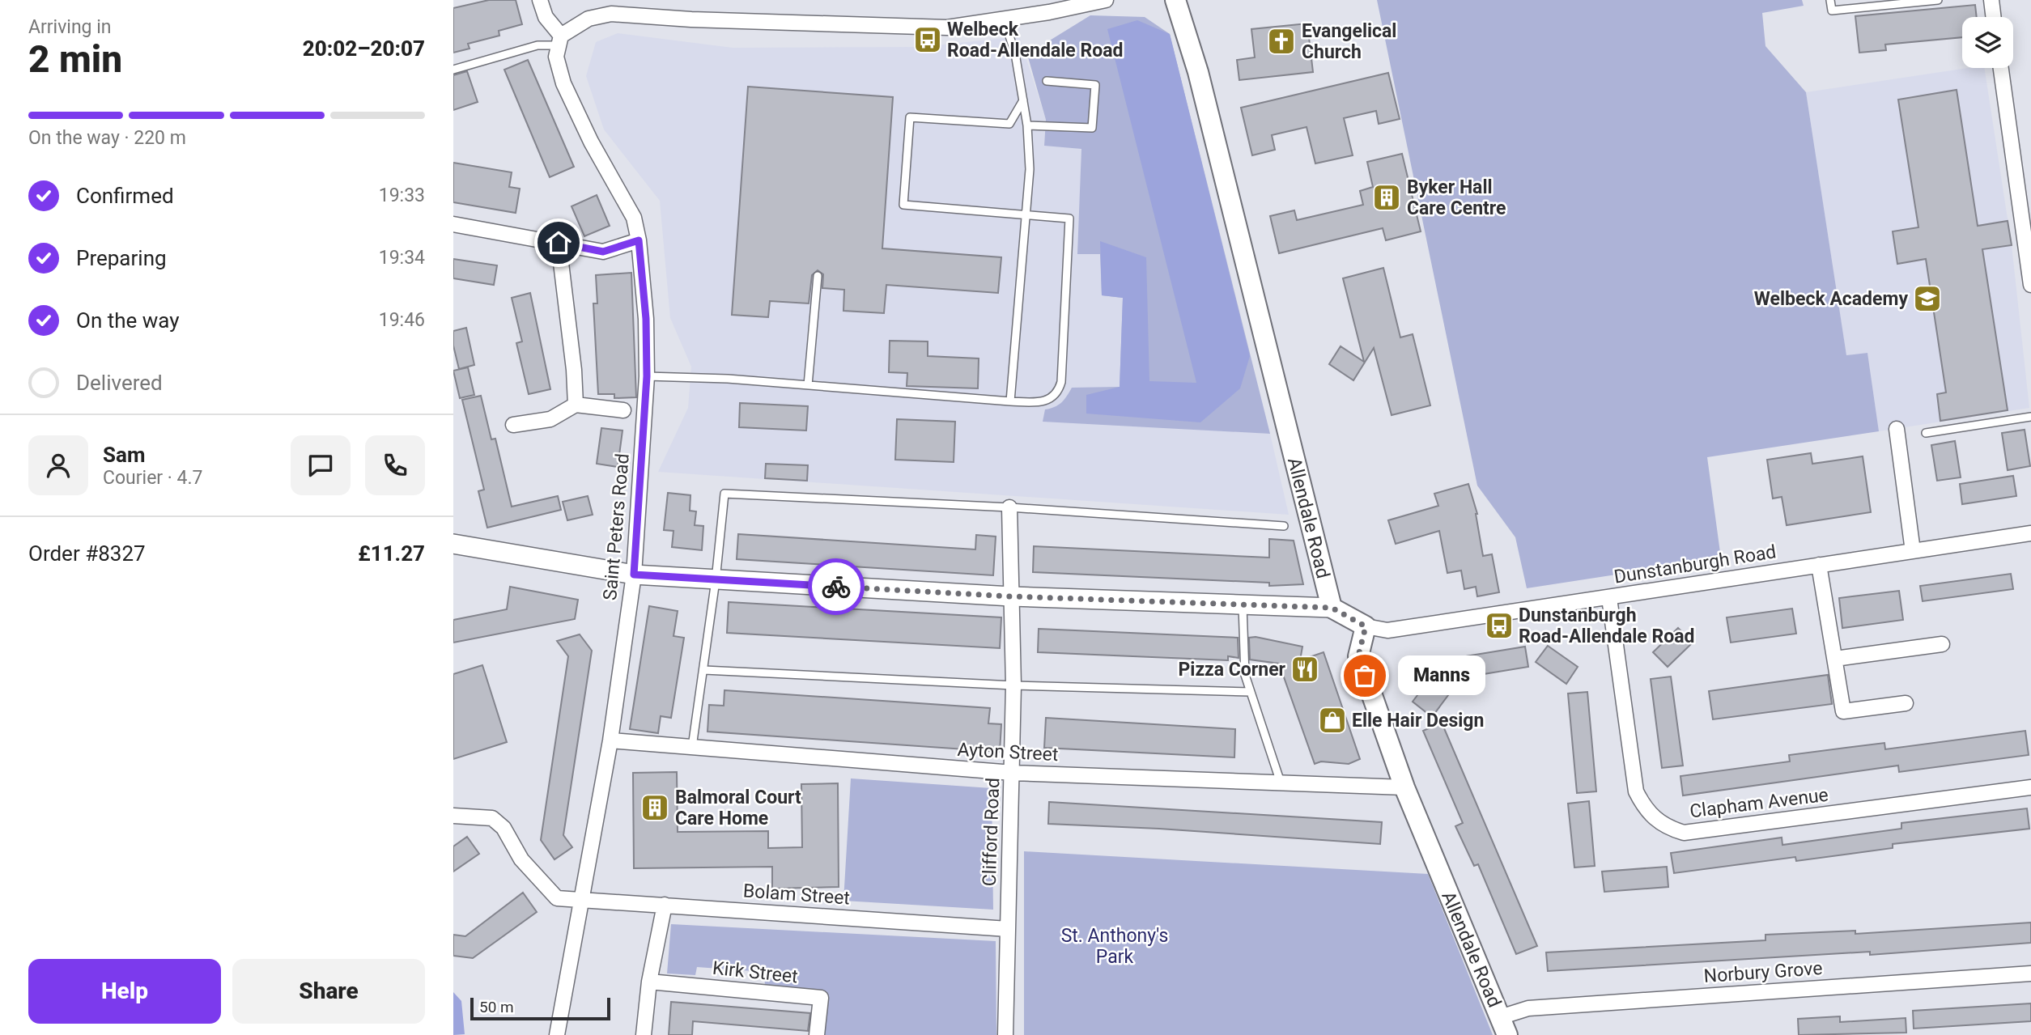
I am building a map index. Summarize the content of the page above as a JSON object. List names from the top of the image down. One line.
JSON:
{"streets":{"main road":["Allendale Road"],"street":["Saint Peters Road","Dunstanburgh Road","Ayton Street","Clapham Avenue","Clifford Road","Bolam Street","Kirk Street","Norbury Grove"]},"crossings":[["Allendale Road","Dunstanburgh Road"],["Allendale Road","Ayton Street"],["Allendale Road","Norbury Grove"],["Saint Peters Road","Ayton Street"],["Saint Peters Road","Bolam Street"],["Dunstanburgh Road","Clapham Avenue"],["Ayton Street","Clifford Road"],["Clifford Road","Bolam Street"]],"parks":["St. Anthony's Park"],"places":{"bus stop":["Welbeck Road-Allendale Road","Dunstanburgh Road-Allendale Road"],"church":["Evangelical Church"],"building":["Byker Hall Care Centre","Balmoral Court Care Home"],"school or university":["Welbeck Academy"],"restaurant":["Pizza Corner"],"other":["Manns"],"shop":["Elle Hair Design"]},"scale_bar":"50 m","page":{"heading":["2 min","Arriving in","20:02–20:07"],"panel":["Sam","Courier · 4.7","Order #8327","£11.27"],"bar":"On the way · 220 m","list":[["Confirmed","19:33"],["Preparing","19:34"],["On the way","19:46"],"Delivered"],"bubble":"Manns","buttons":["Help","Share"],"scale":"50 m"}}
